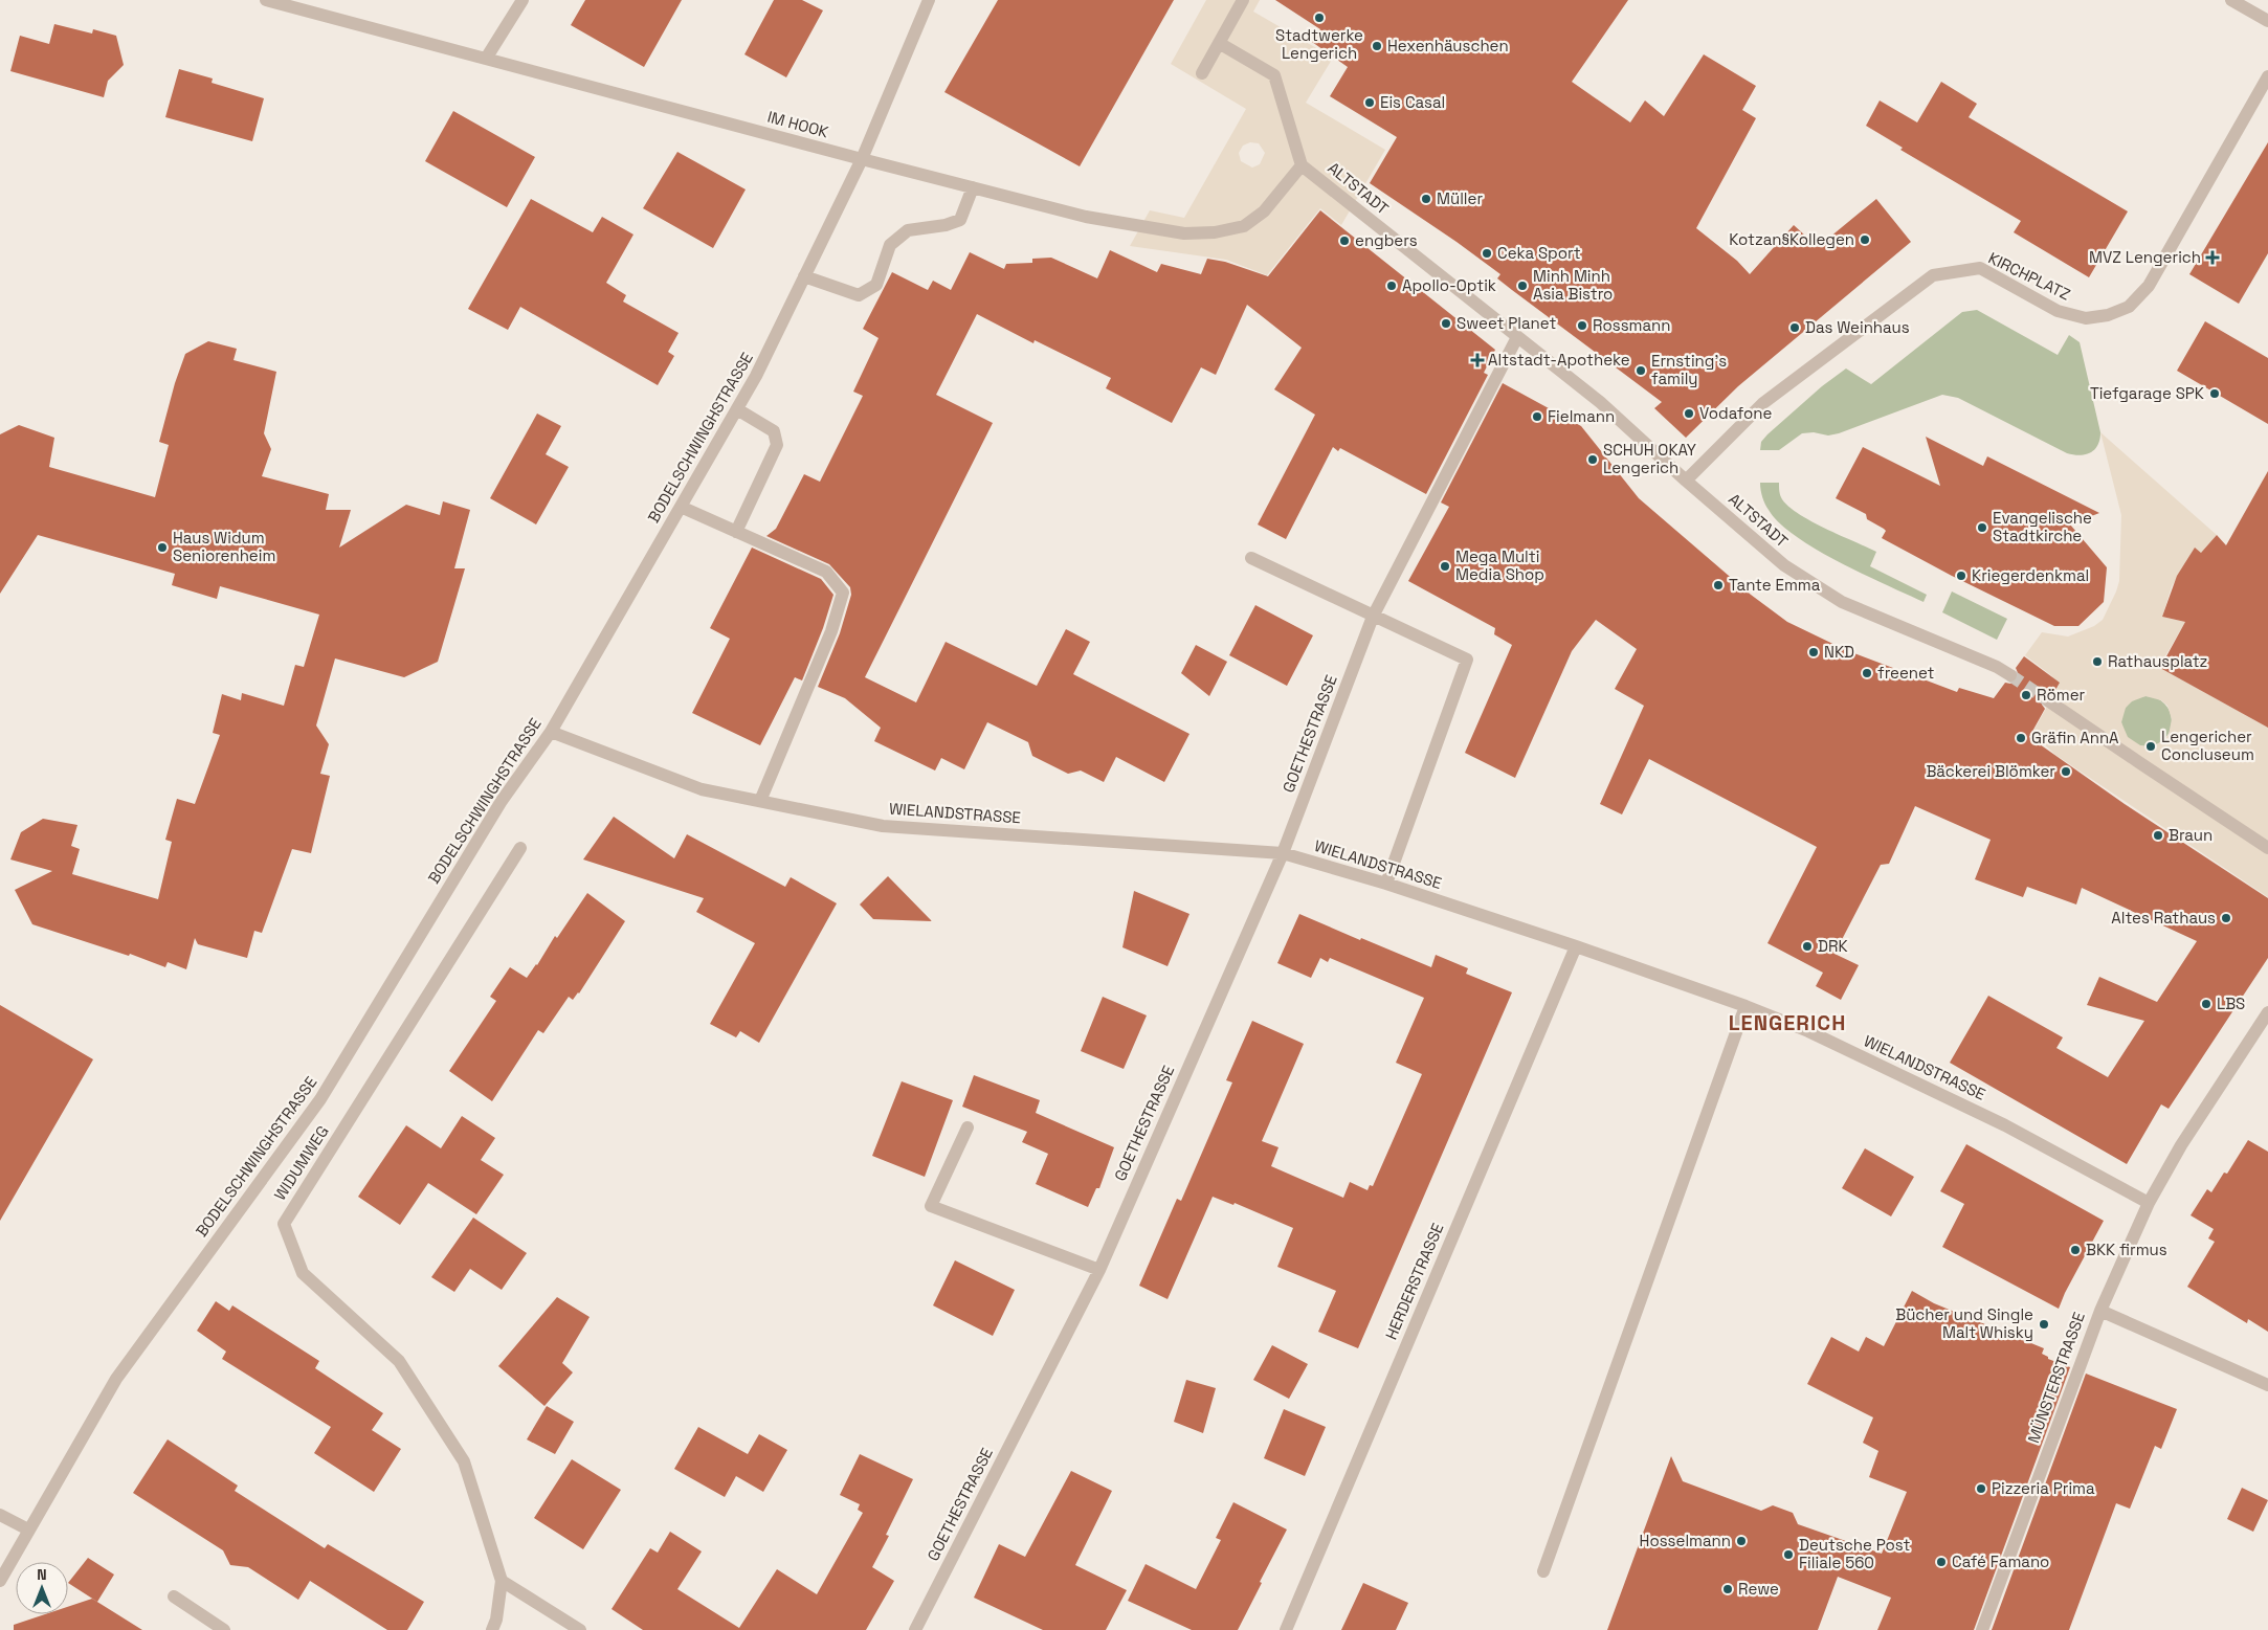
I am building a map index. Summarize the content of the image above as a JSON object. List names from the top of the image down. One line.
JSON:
{"streets":{"street":["IM HOOK","ALTSTADT","KIRCHPLATZ","BODELSCHWINGHSTRASSE","GOETHESTRASSE","WIELANDSTRASSE","WIDUMWEG","HERDERSTRASSE","MÜNSTERSTRASSE"]},"crossings":[["IM HOOK","ALTSTADT"],["IM HOOK","BODELSCHWINGHSTRASSE"],["ALTSTADT","KIRCHPLATZ"],["BODELSCHWINGHSTRASSE","WIELANDSTRASSE"],["GOETHESTRASSE","WIELANDSTRASSE"],["WIELANDSTRASSE","HERDERSTRASSE"],["WIELANDSTRASSE","MÜNSTERSTRASSE"]],"districts":["LENGERICH"],"places":{"other":["Stadtwerke Lengerich","Hexenhäuschen","Eis Casal","Müller","Kotzan§Kollegen","engbers","Ceka Sport","Apollo-Optik","Minh Minh Asia Bistro","Sweet Planet","Rossmann","Das Weinhaus","Ernsting's family","Tiefgarage SPK","Vodafone","Fielmann","SCHUH OKAY Lengerich","Evangelische Stadtkirche","Haus Widum Seniorenheim","Mega Multi Media Shop","Kriegerdenkmal","Tante Emma","NKD","Rathausplatz","freenet","Römer","Gräfin AnnA","Lengericher Concluseum","Bäckerei Blömker","Braun","Altes Rathaus","DRK","LBS","BKK firmus","Bücher und Single Malt Whisky","Pizzeria Prima","Hosselmann","Deutsche Post Filiale 560","Café Famano","Rewe"],"health":["MVZ Lengerich","Altstadt-Apotheke"]},"north":"top"}
